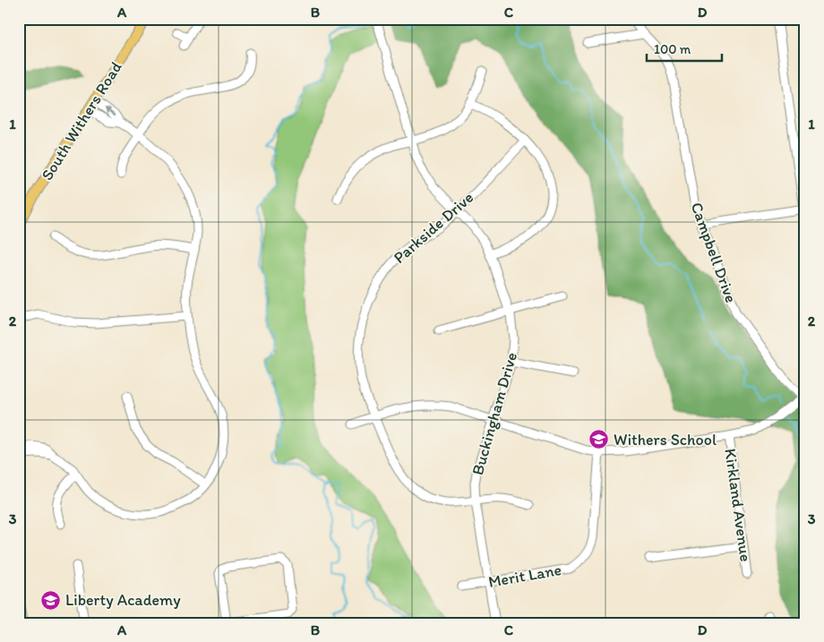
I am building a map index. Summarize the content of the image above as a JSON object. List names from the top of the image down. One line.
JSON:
{"streets":{"main road":["South Withers Road"],"street":["Parkside Drive","Campbell Drive","Buckingham Drive","Kirkland Avenue","Merit Lane"]},"crossings":[["Parkside Drive","Buckingham Drive"],["Buckingham Drive","Merit Lane"]],"places":{"school or university":["Withers School","Liberty Academy"]},"scale_bar":"100 m","grid":{"columns":["A","B","C","D"],"rows":["1","2","3"]}}
